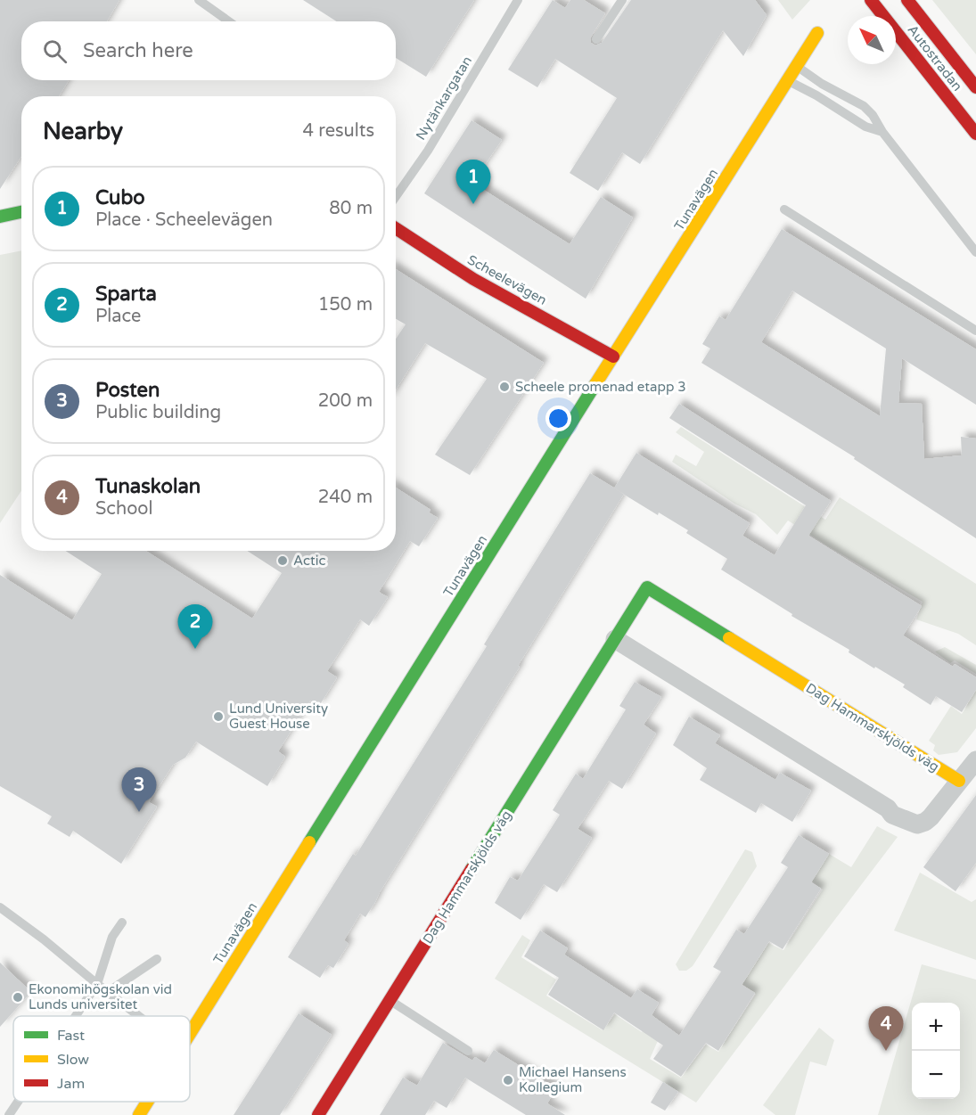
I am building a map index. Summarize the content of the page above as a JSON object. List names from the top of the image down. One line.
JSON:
{"streets":{"main road":["Autostradan","Tunavägen","Scheelevägen","Dag Hammarskjölds väg"],"lane":["Nytänkargatan"]},"crossings":[["Tunavägen","Scheelevägen"]],"places":["Scheele promenad etapp 3","Actic","Lund University Guest House","Ekonomihögskolan vid Lunds universitet","Michael Hansens Kollegium"],"legend":["Fast","Slow","Jam"],"north":"top left","page":{"search":"Search here","heading":["Nearby","4 results"],"pins":["1","2","3","4"],"list":[{"mark":"1","name":"Cubo","note":"Place · Scheelevägen","value":"80 m"},{"mark":"2","name":"Sparta","note":"Place","value":"150 m"},{"mark":"3","name":"Posten","note":"Public building","value":"200 m"},{"mark":"4","name":"Tunaskolan","note":"School","value":"240 m"}],"map_buttons":["+","−"]}}
